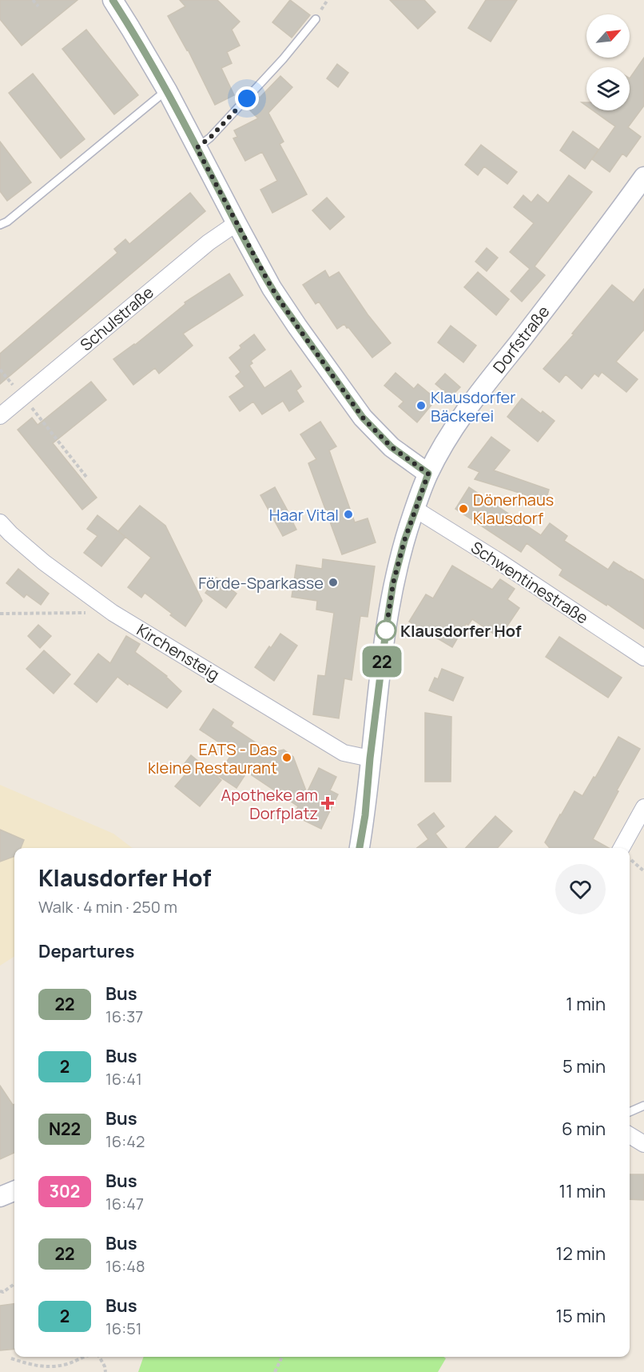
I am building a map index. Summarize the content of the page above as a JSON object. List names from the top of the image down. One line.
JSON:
{"streets":{"street":["Schulstraße","Dorfstraße","Schwentinestraße","Kirchensteig"]},"crossings":[["Dorfstraße","Schwentinestraße"],["Dorfstraße","Kirchensteig"]],"places":{"other":["Klausdorfer Bäckerei","Dönerhaus Klausdorf","Haar Vital","Förde-Sparkasse","Klausdorfer Hof","EATS - Das kleine Restaurant"],"health":["Apotheke am Dorfplatz"]},"lines":["bus line 22"],"north":"top right","page":{"on_map":"22","heading":[["Klausdorfer Hof","Walk · 4 min · 250 m"],"Departures"],"list":[{"mark":"22","name":"Bus","note":"16:37","value":"1 min"},{"mark":"2","name":"Bus","note":"16:41","value":"5 min"},{"mark":"N22","name":"Bus","note":"16:42","value":"6 min"},{"mark":"302","name":"Bus","note":"16:47","value":"11 min"},{"mark":"22","name":"Bus","note":"16:48","value":"12 min"},{"mark":"2","name":"Bus","note":"16:51","value":"15 min"}]}}
